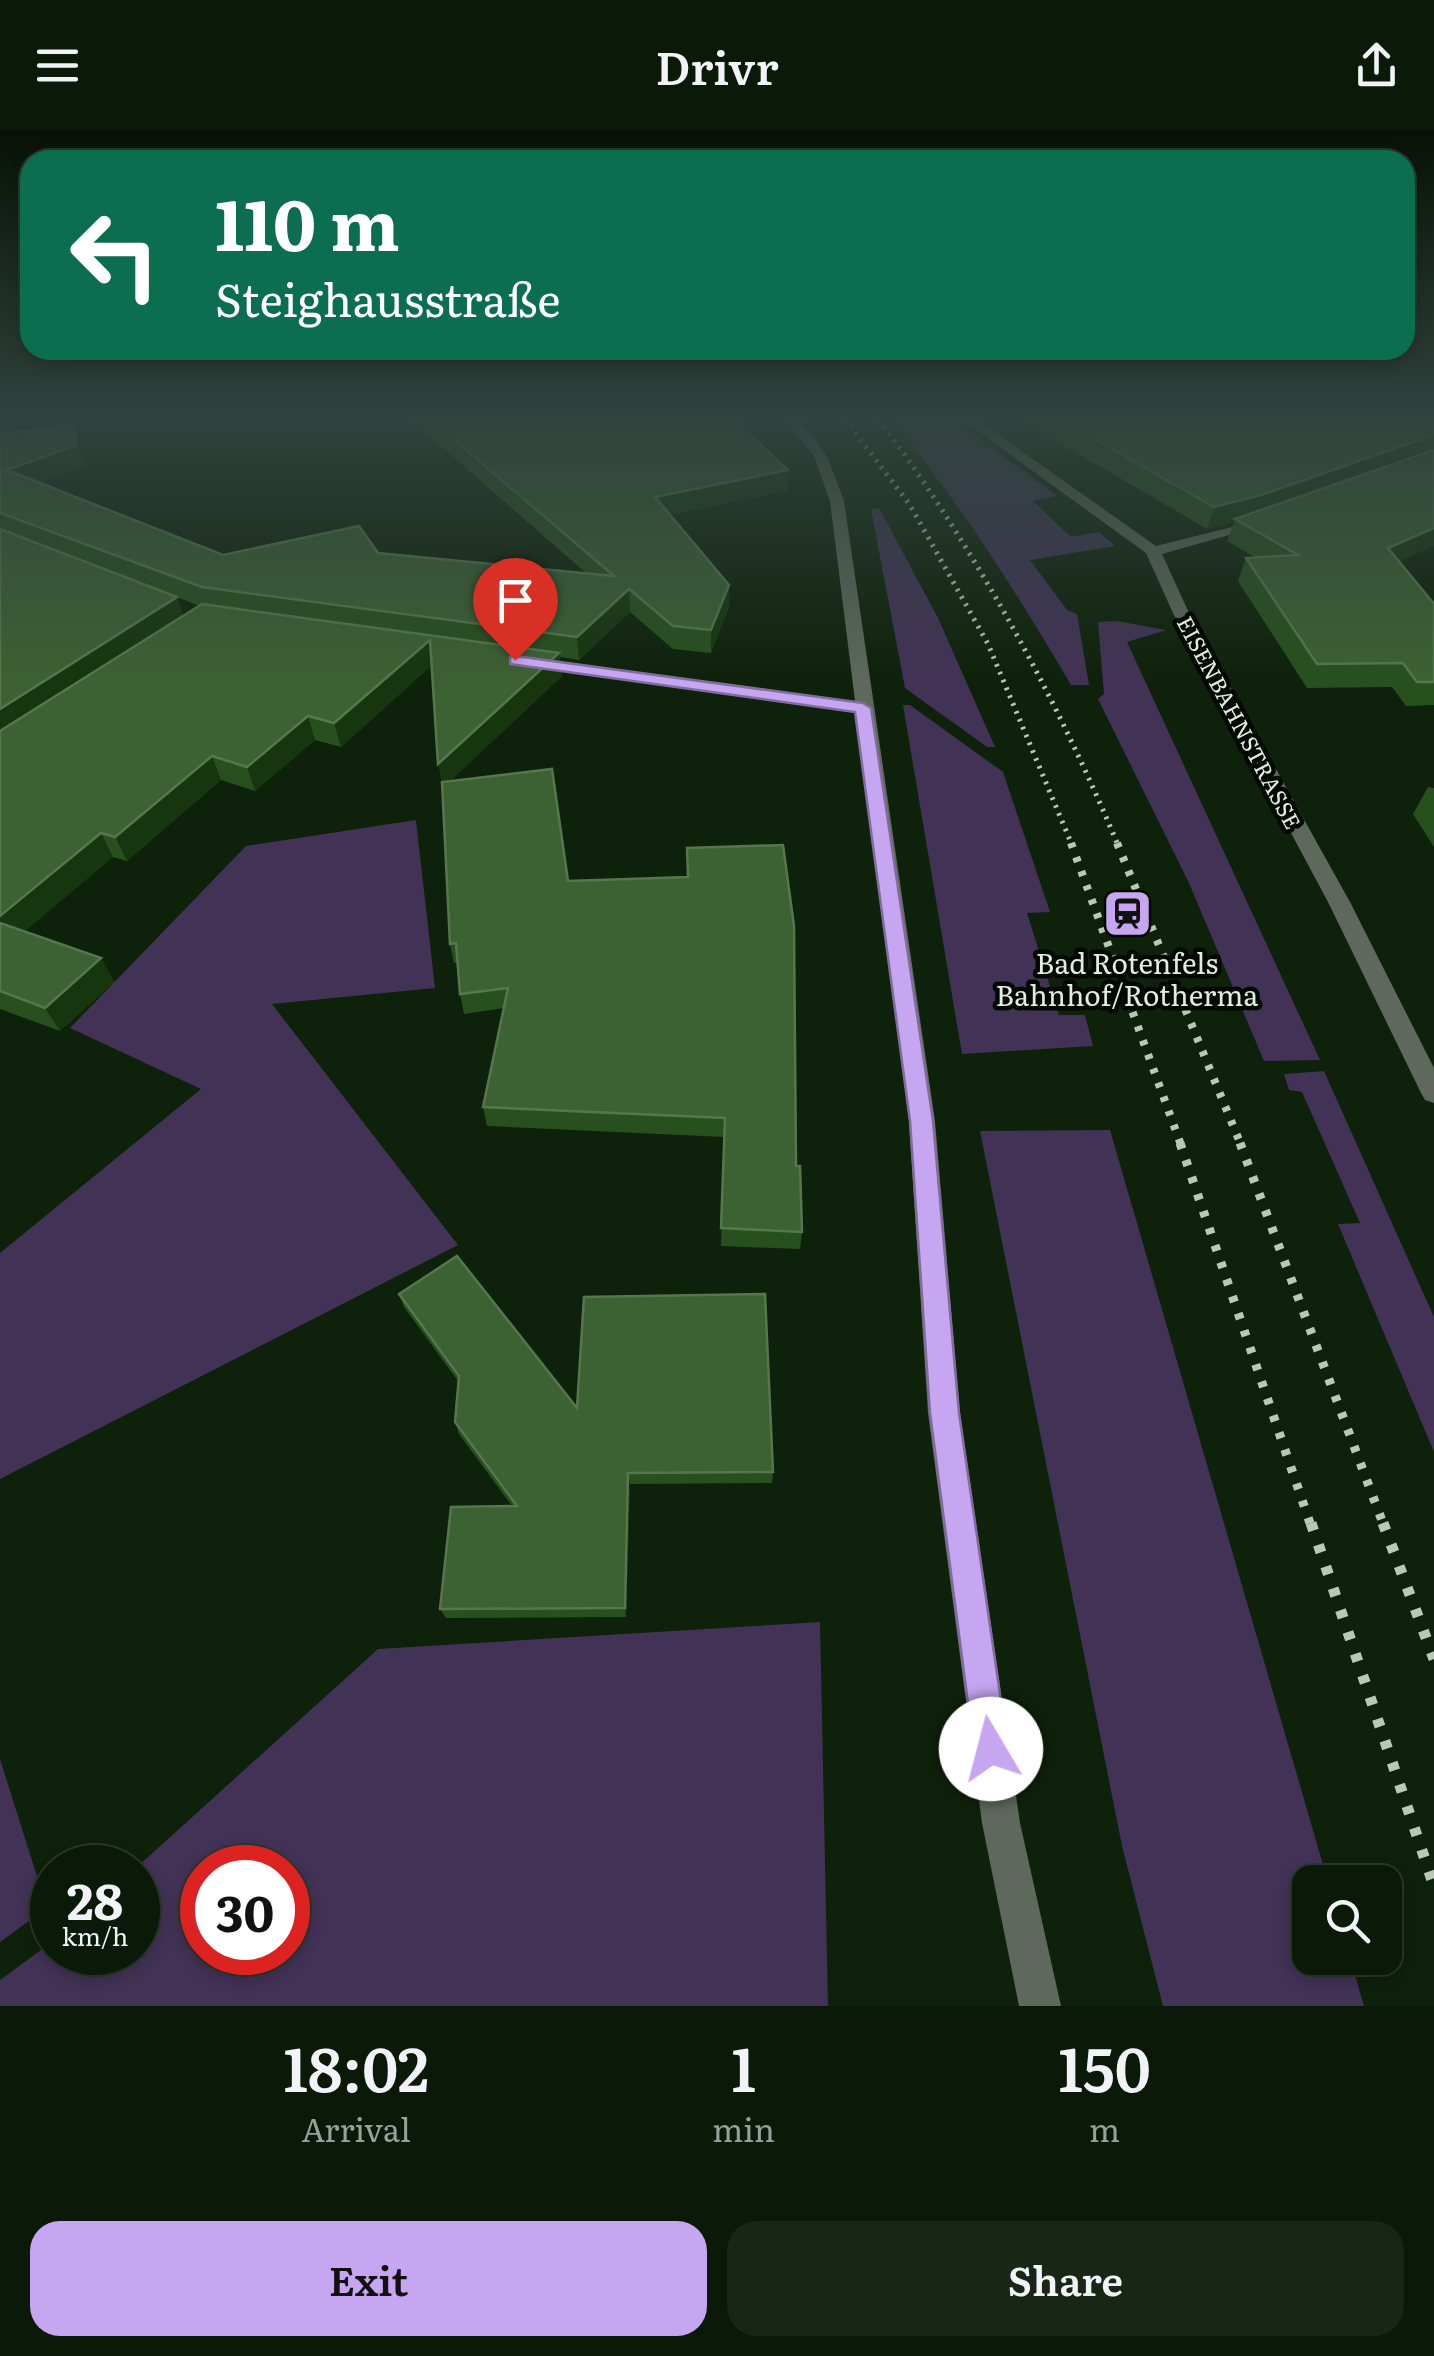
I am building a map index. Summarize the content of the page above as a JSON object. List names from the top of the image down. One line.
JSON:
{"streets":{"street":["EISENBAHNSTRASSE"]},"places":{"station":["Bad Rotenfels Bahnhof/Rotherma"]},"page":{"header":"Drivr","turn":["110 m","Steighausstraße"],"speed":"28 km/h","limit":"30","eta":["18:02","Arrival","1","min","150","m"],"buttons":["Exit","Share"]}}
